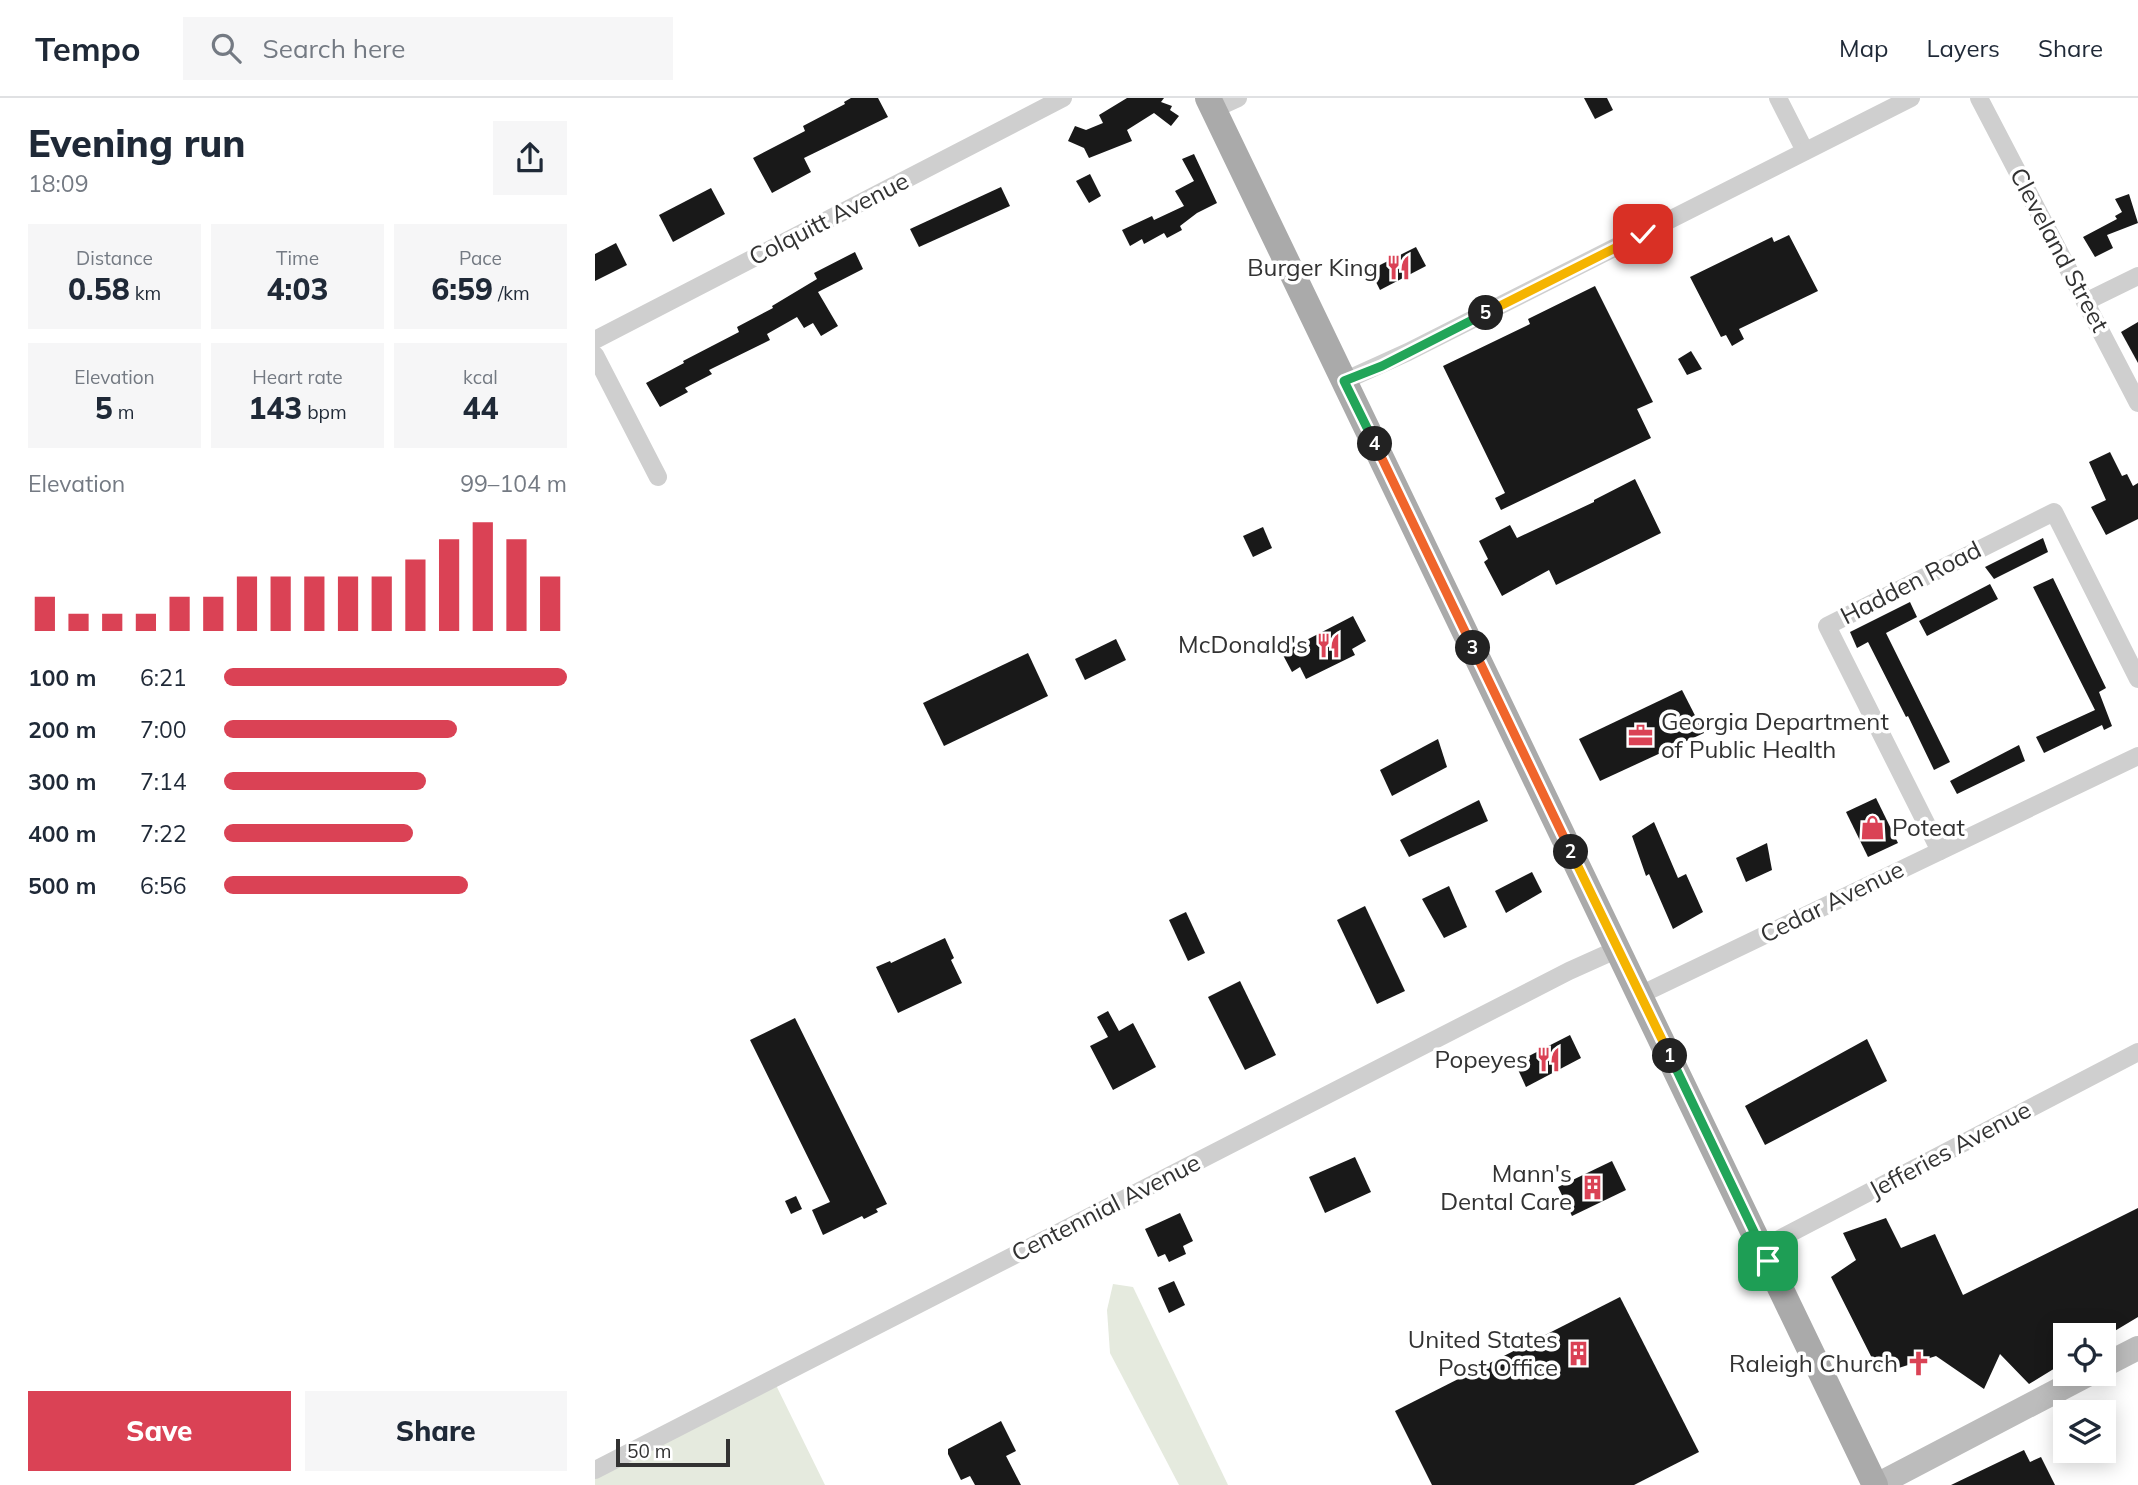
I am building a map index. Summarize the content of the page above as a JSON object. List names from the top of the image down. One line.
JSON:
{"streets":{"street":["Colquitt Avenue","Cleveland Street","Hadden Road","Cedar Avenue","Jefferies Avenue","Centennial Avenue"]},"crossings":[["Hadden Road","Cedar Avenue"]],"places":{"restaurant":["Burger King","McDonald's","Popeyes"],"office":["Georgia Department of Public Health"],"shop":["Poteat"],"building":["Mann's Dental Care","United States Post Office"],"church":["Raleigh Church"]},"scale_bar":"50 m","page":{"header":"Tempo","search":"Search here","nav":["Map","Layers","Share"],"heading":["Evening run","18:09"],"stats":[["Distance","0.58 km"],["Time","4:03"],["Pace","6:59 /km"],["Elevation","5 m"],["Heart rate","143 bpm"],["kcal","44"]],"pins":["5","4","3","2","1"],"chart":["Elevation","99–104 m"],"list":[{"name":"100 m","note":"6:21"},{"name":"200 m","note":"7:00"},{"name":"300 m","note":"7:14"},{"name":"400 m","note":"7:22"},{"name":"500 m","note":"6:56"}],"buttons":["Save","Share"],"scale":"50 m"}}
